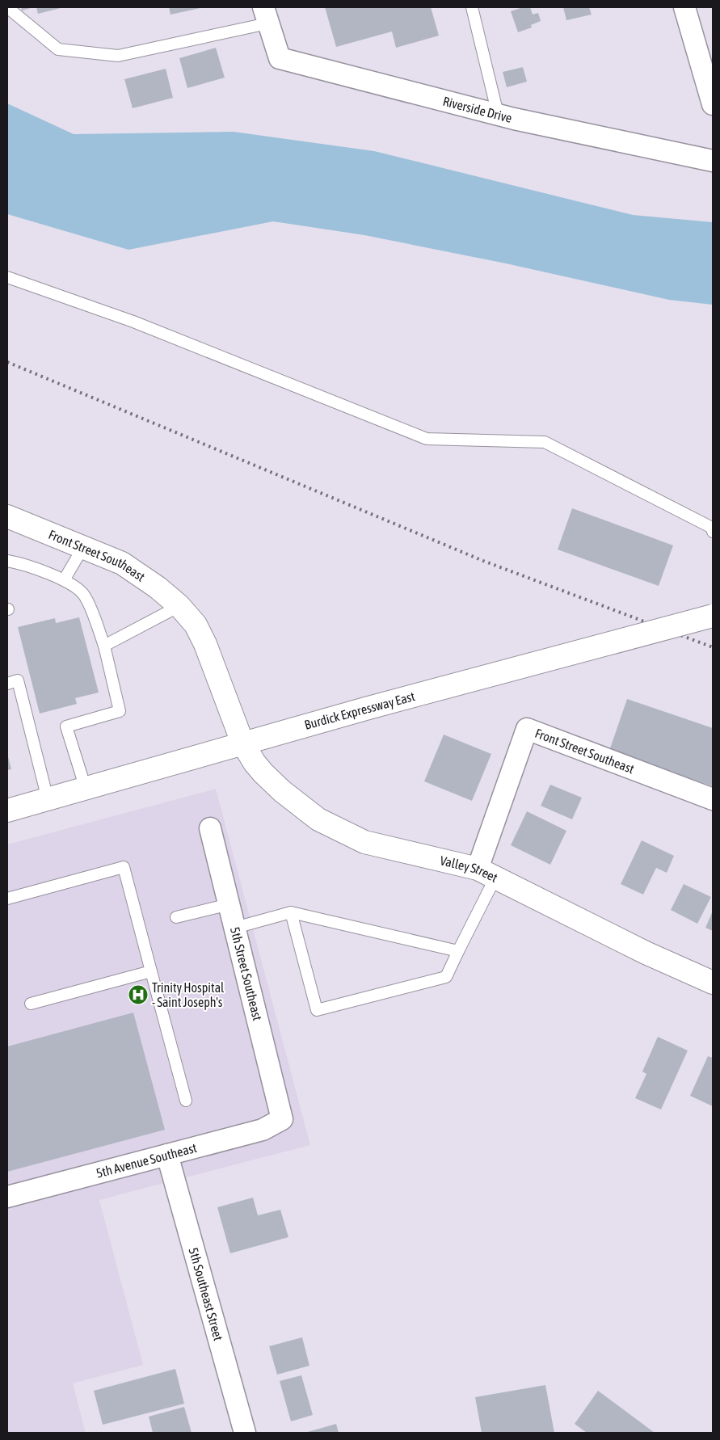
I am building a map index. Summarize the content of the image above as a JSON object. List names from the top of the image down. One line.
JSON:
{"streets":{"main road":["Front Street Southeast","Burdick Expressway East","Valley Street"],"street":["Riverside Drive","5th Street Southeast","5th Avenue Southeast","5th Southeast Street"]},"crossings":[["Front Street Southeast","Valley Street"],["Burdick Expressway East","Valley Street"],["5th Street Southeast","5th Avenue Southeast"],["5th Avenue Southeast","5th Southeast Street"]],"places":{"hospital":["Trinity Hospital - Saint Joseph's"]}}
